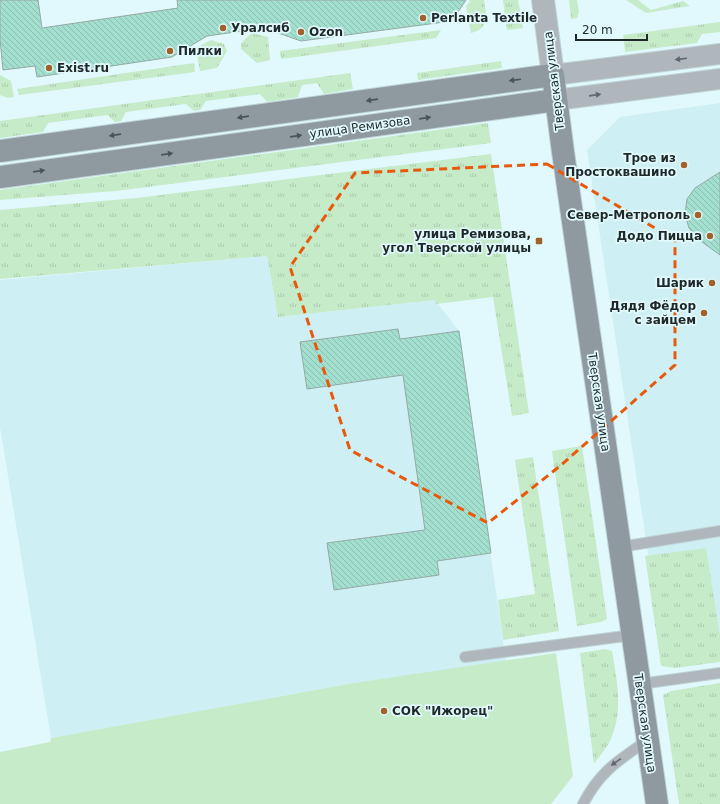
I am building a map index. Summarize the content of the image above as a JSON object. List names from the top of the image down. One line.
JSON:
{"streets":{"main road":["Тверская улица","улица Ремизова"]},"crossings":[["Тверская улица","улица Ремизова"]],"one_way":["улица Ремизова"],"places":{"other":["Perlanta Textile","Уралсиб","Ozon","Пилки","Exist.ru","Трое из Простоквашино","Север-Метрополь","Додо Пицца","Шарик","Дядя Фёдор с зайцем","СОК \"Ижорец\""],"transit":["улица Ремизова, угол Тверской улицы"]},"scale_bar":"20 m"}
